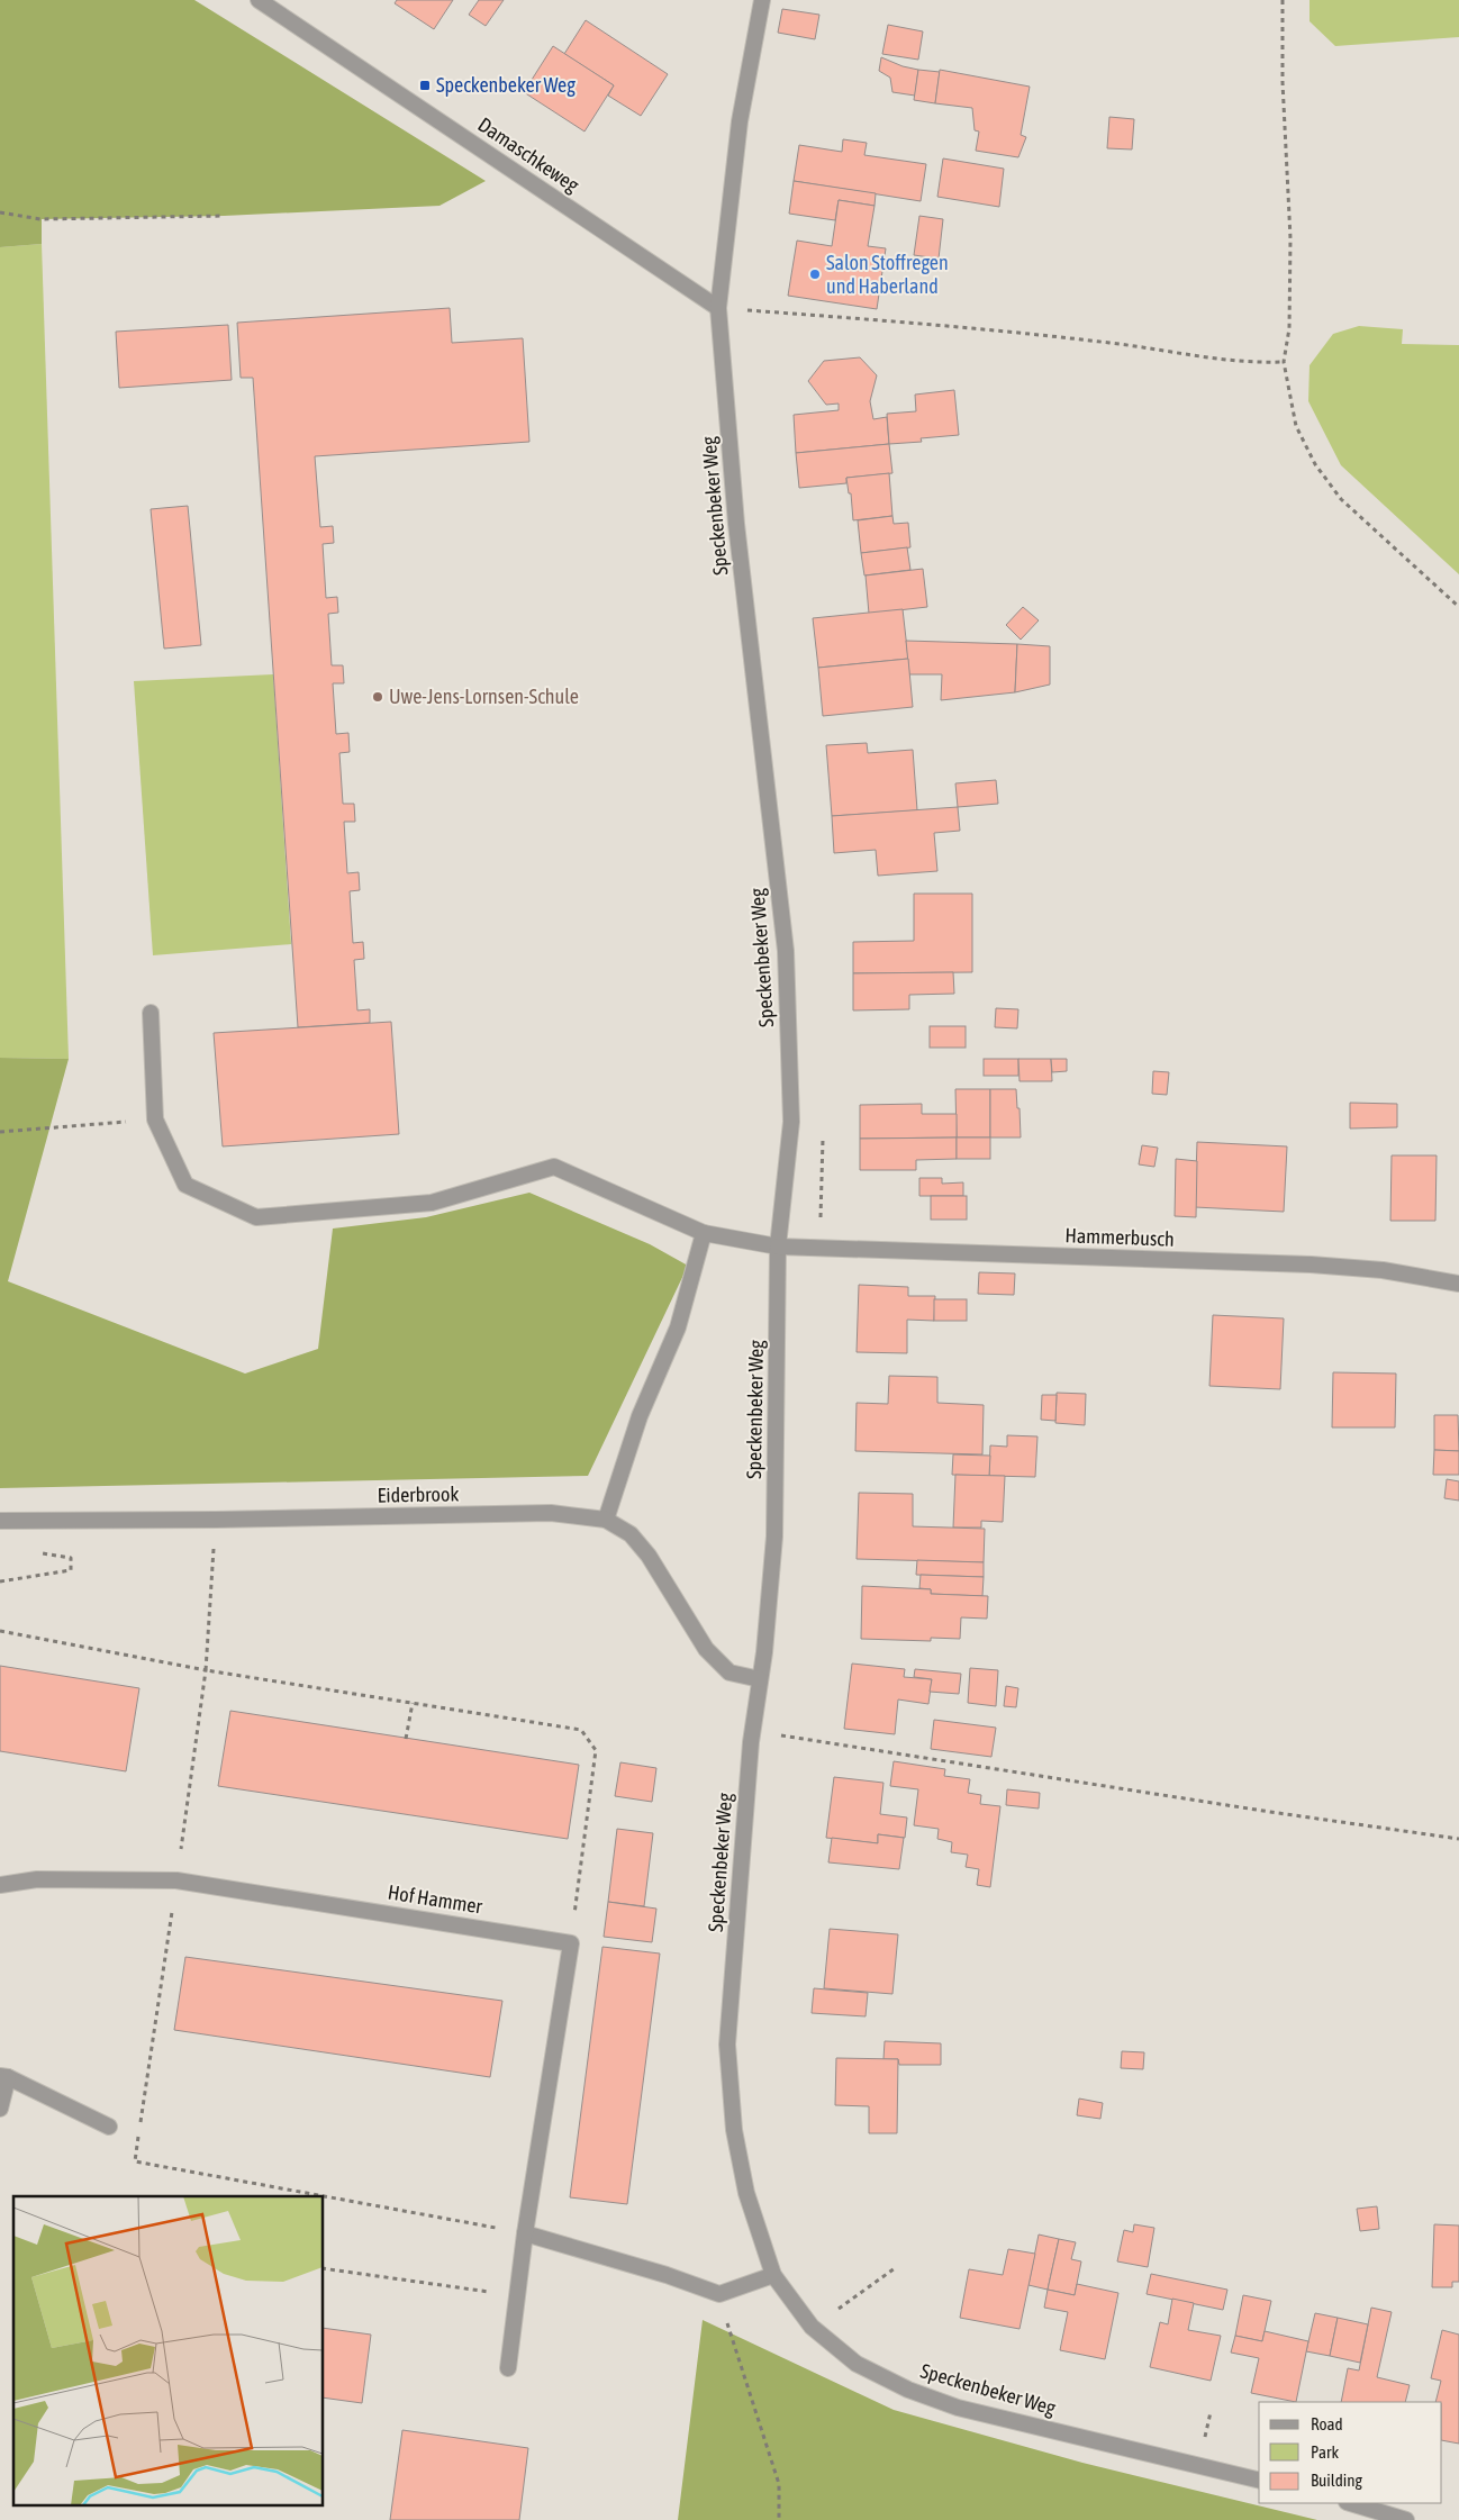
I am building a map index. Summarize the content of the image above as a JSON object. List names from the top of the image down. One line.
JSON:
{"streets":{"street":["Damaschkeweg","Speckenbeker Weg","Hammerbusch","Eiderbrook","Hof Hammer"]},"crossings":[["Damaschkeweg","Speckenbeker Weg"],["Speckenbeker Weg","Hammerbusch"],["Speckenbeker Weg","Eiderbrook"]],"places":{"transit":["Speckenbeker Weg"],"other":["Salon Stoffregen und Haberland","Uwe-Jens-Lornsen-Schule"]},"legend":["Road","Park","Building"]}
